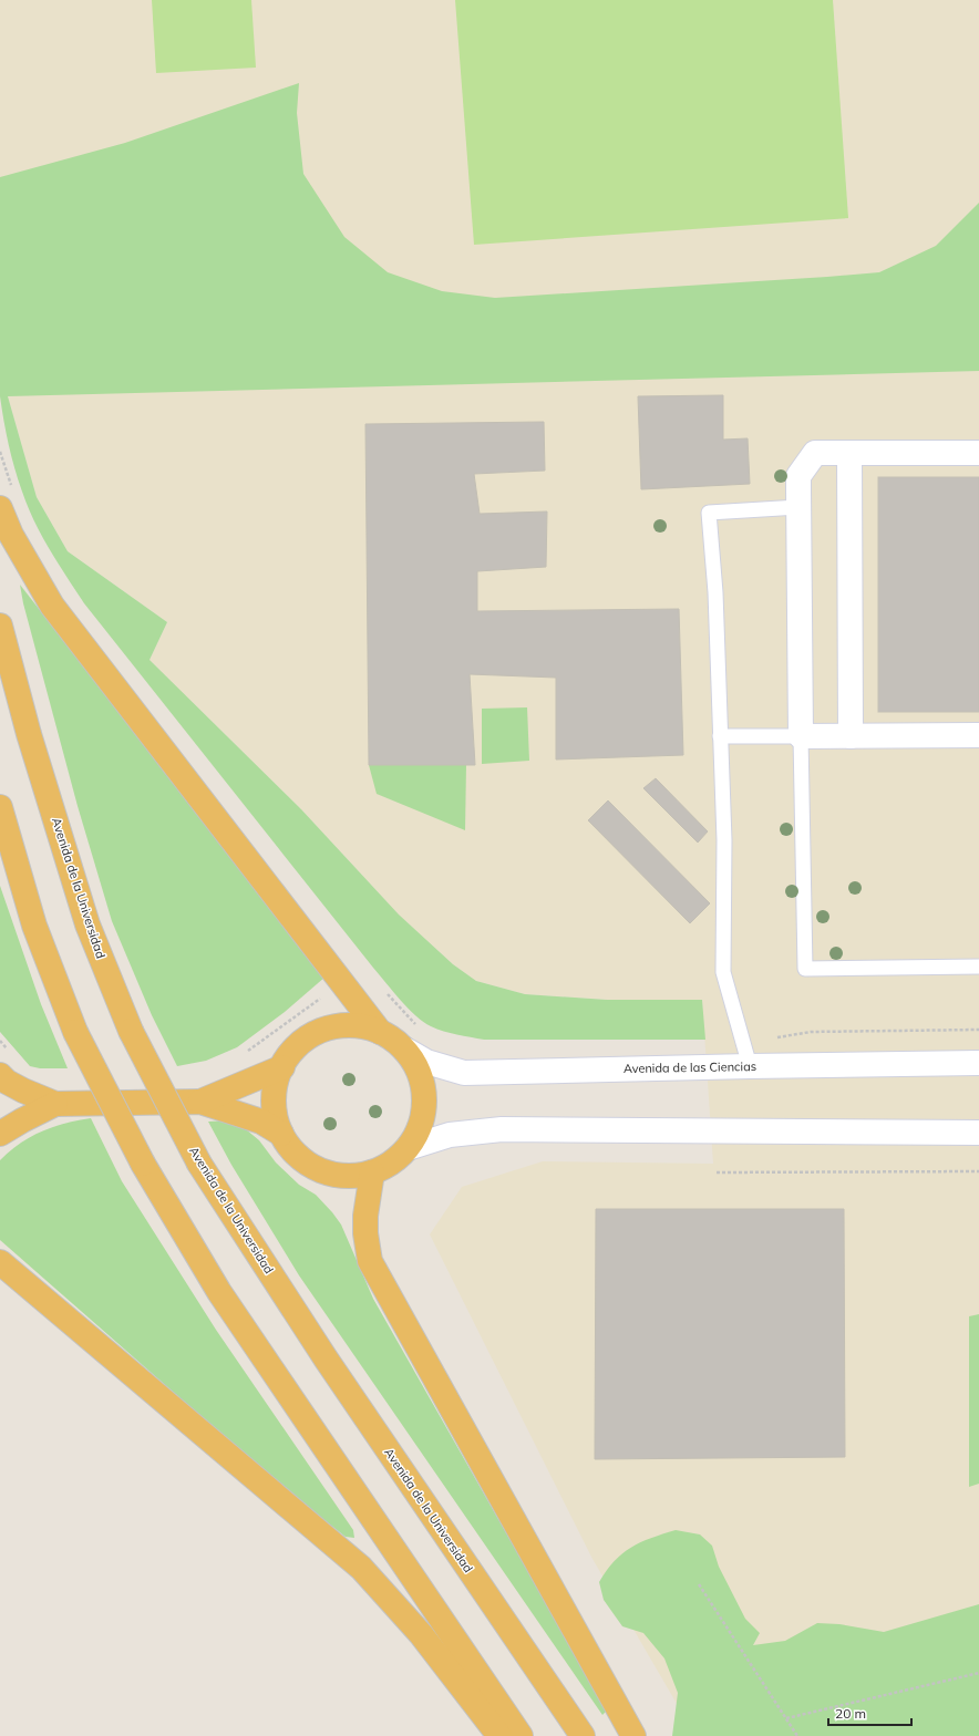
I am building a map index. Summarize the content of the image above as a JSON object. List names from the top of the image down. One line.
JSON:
{"streets":{"highway":["Avenida de la Universidad"],"main road":["Avenida de las Ciencias"]},"scale_bar":"20 m"}
